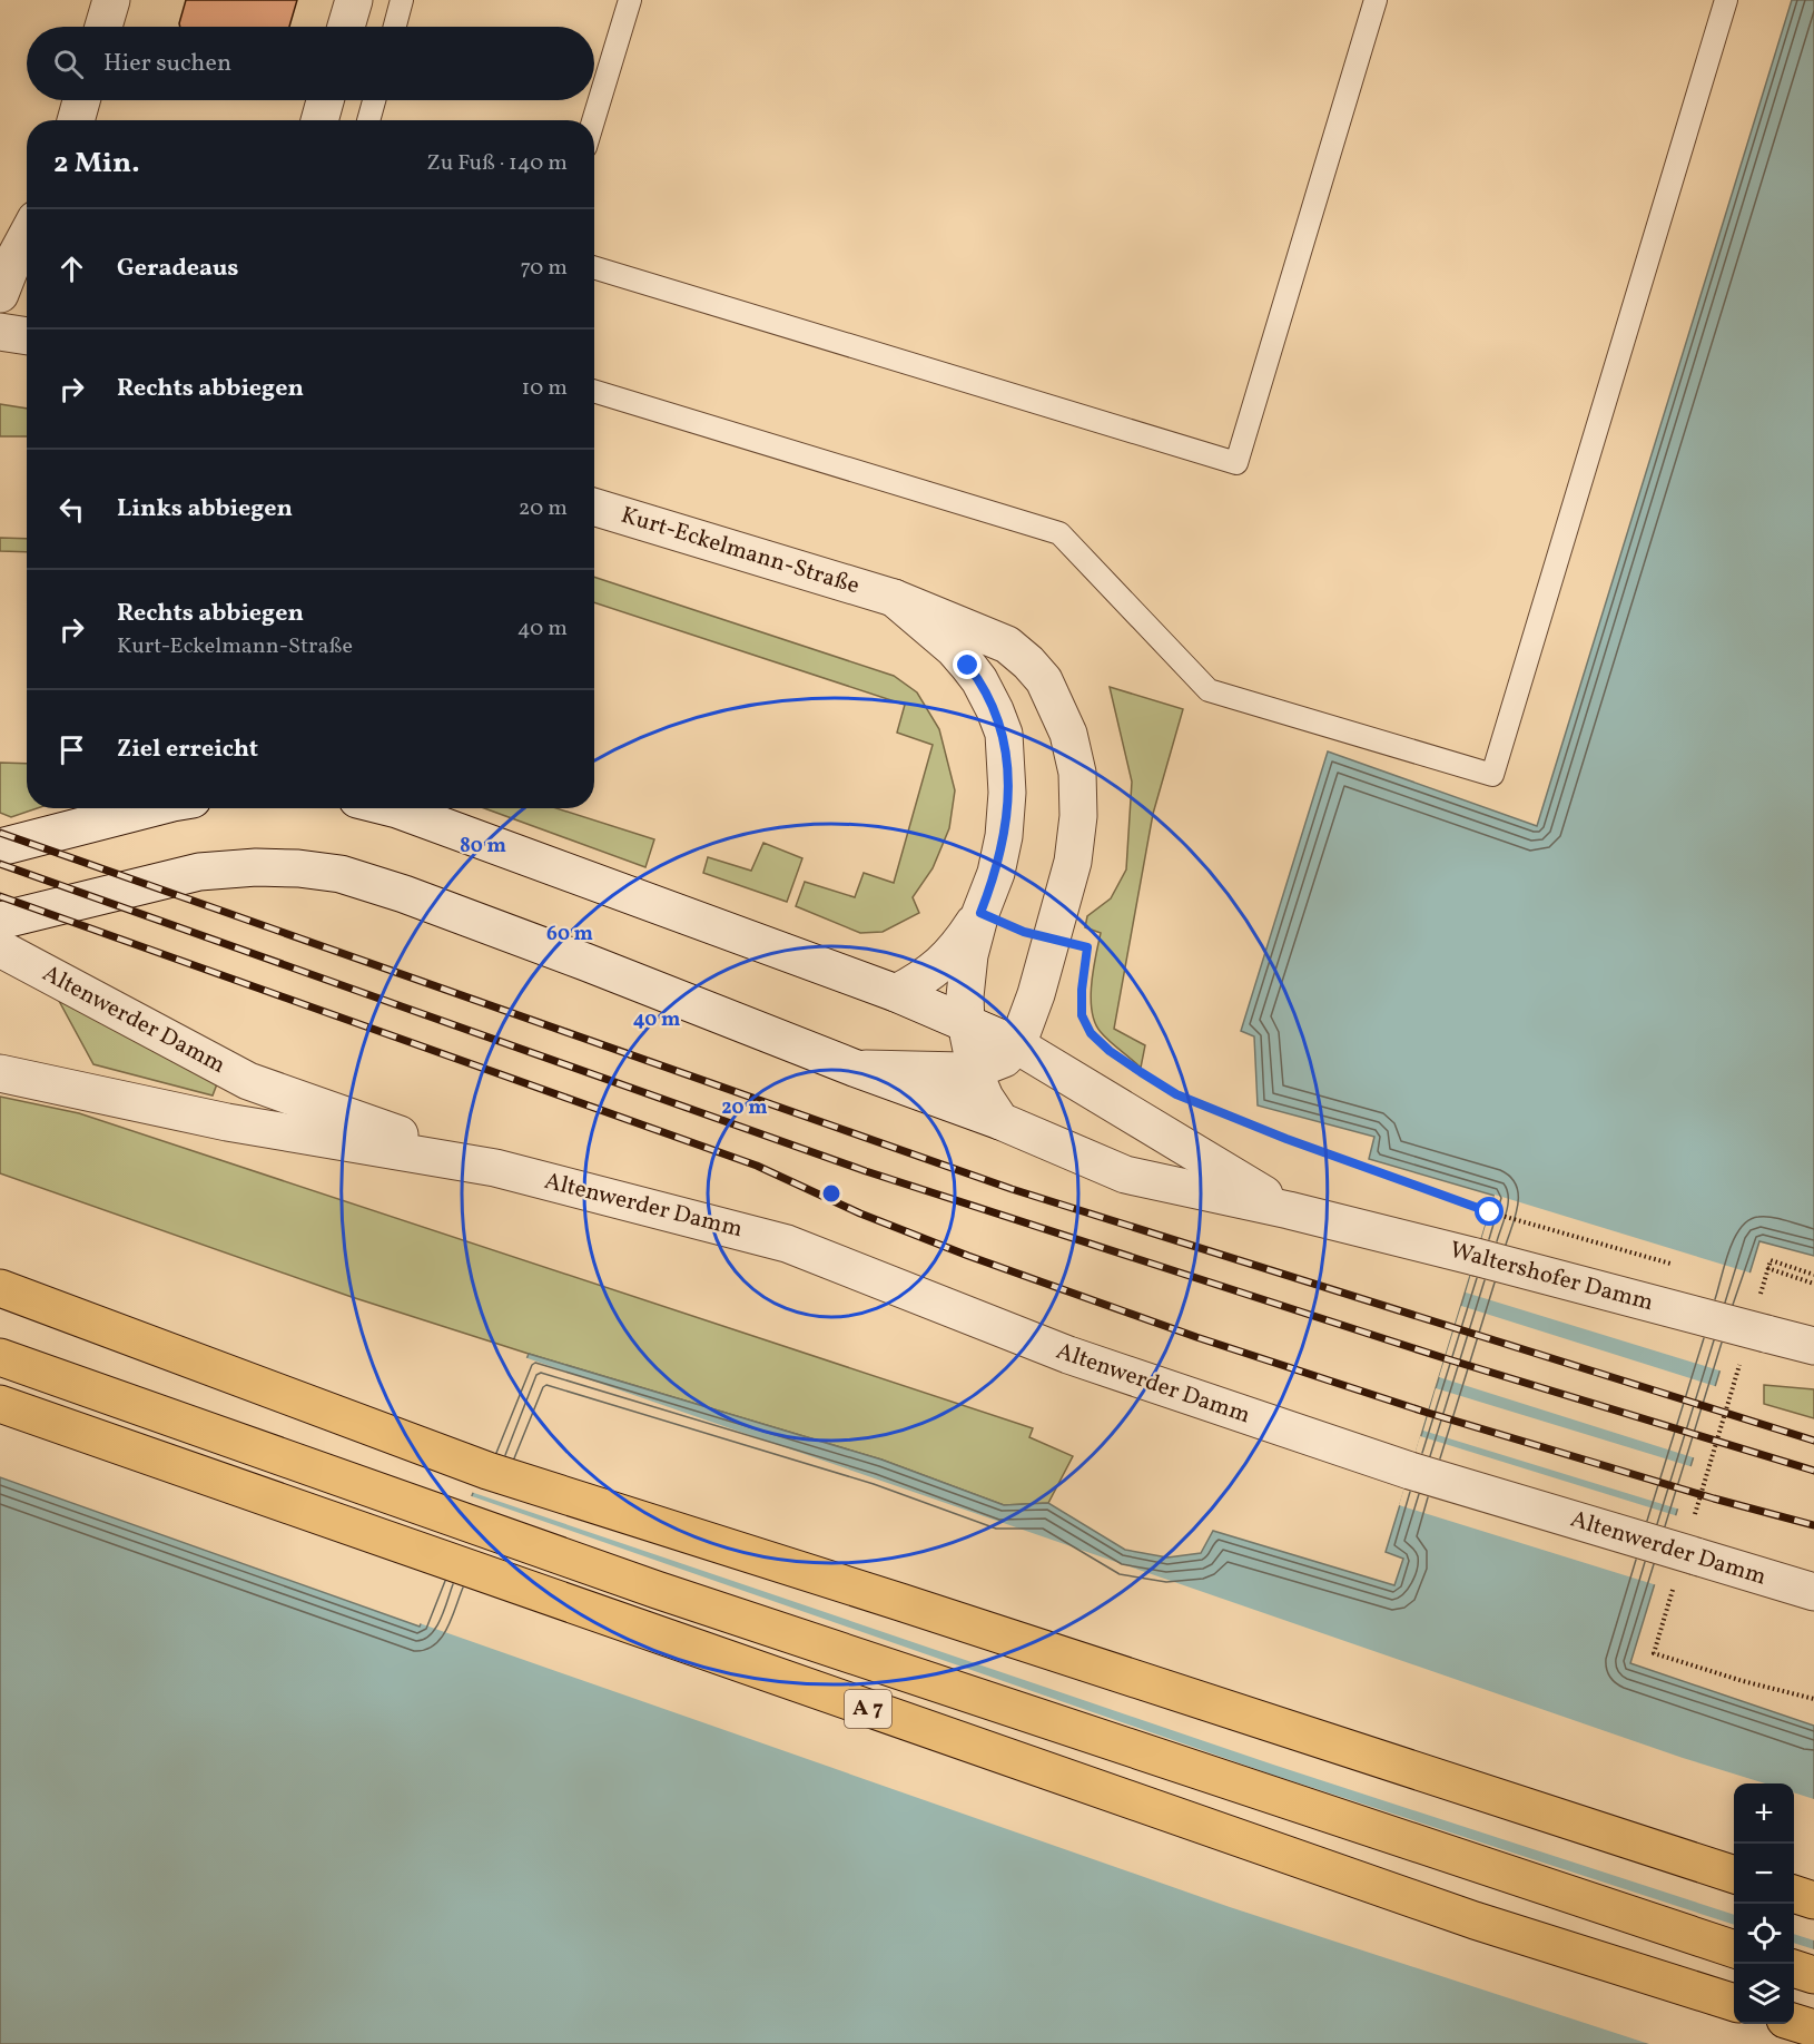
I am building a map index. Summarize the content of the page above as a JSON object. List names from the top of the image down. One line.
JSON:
{"streets":{"highway":["A 7"],"street":["Kurt-Eckelmann-Straße","Altenwerder Damm","Waltershofer Damm"]},"crossings":[["Kurt-Eckelmann-Straße","Waltershofer Damm"]],"page":{"search":"Hier suchen","heading":["2 Min.","Zu Fuß · 140 m"],"list":[["Geradeaus","70 m"],["Rechts abbiegen","10 m"],["Links abbiegen","20 m"],["Rechts abbiegen","Kurt-Eckelmann-Straße","40 m"],"Ziel erreicht"],"map_buttons":["+","−"]},"rings":["80 m","60 m","40 m","20 m"]}
